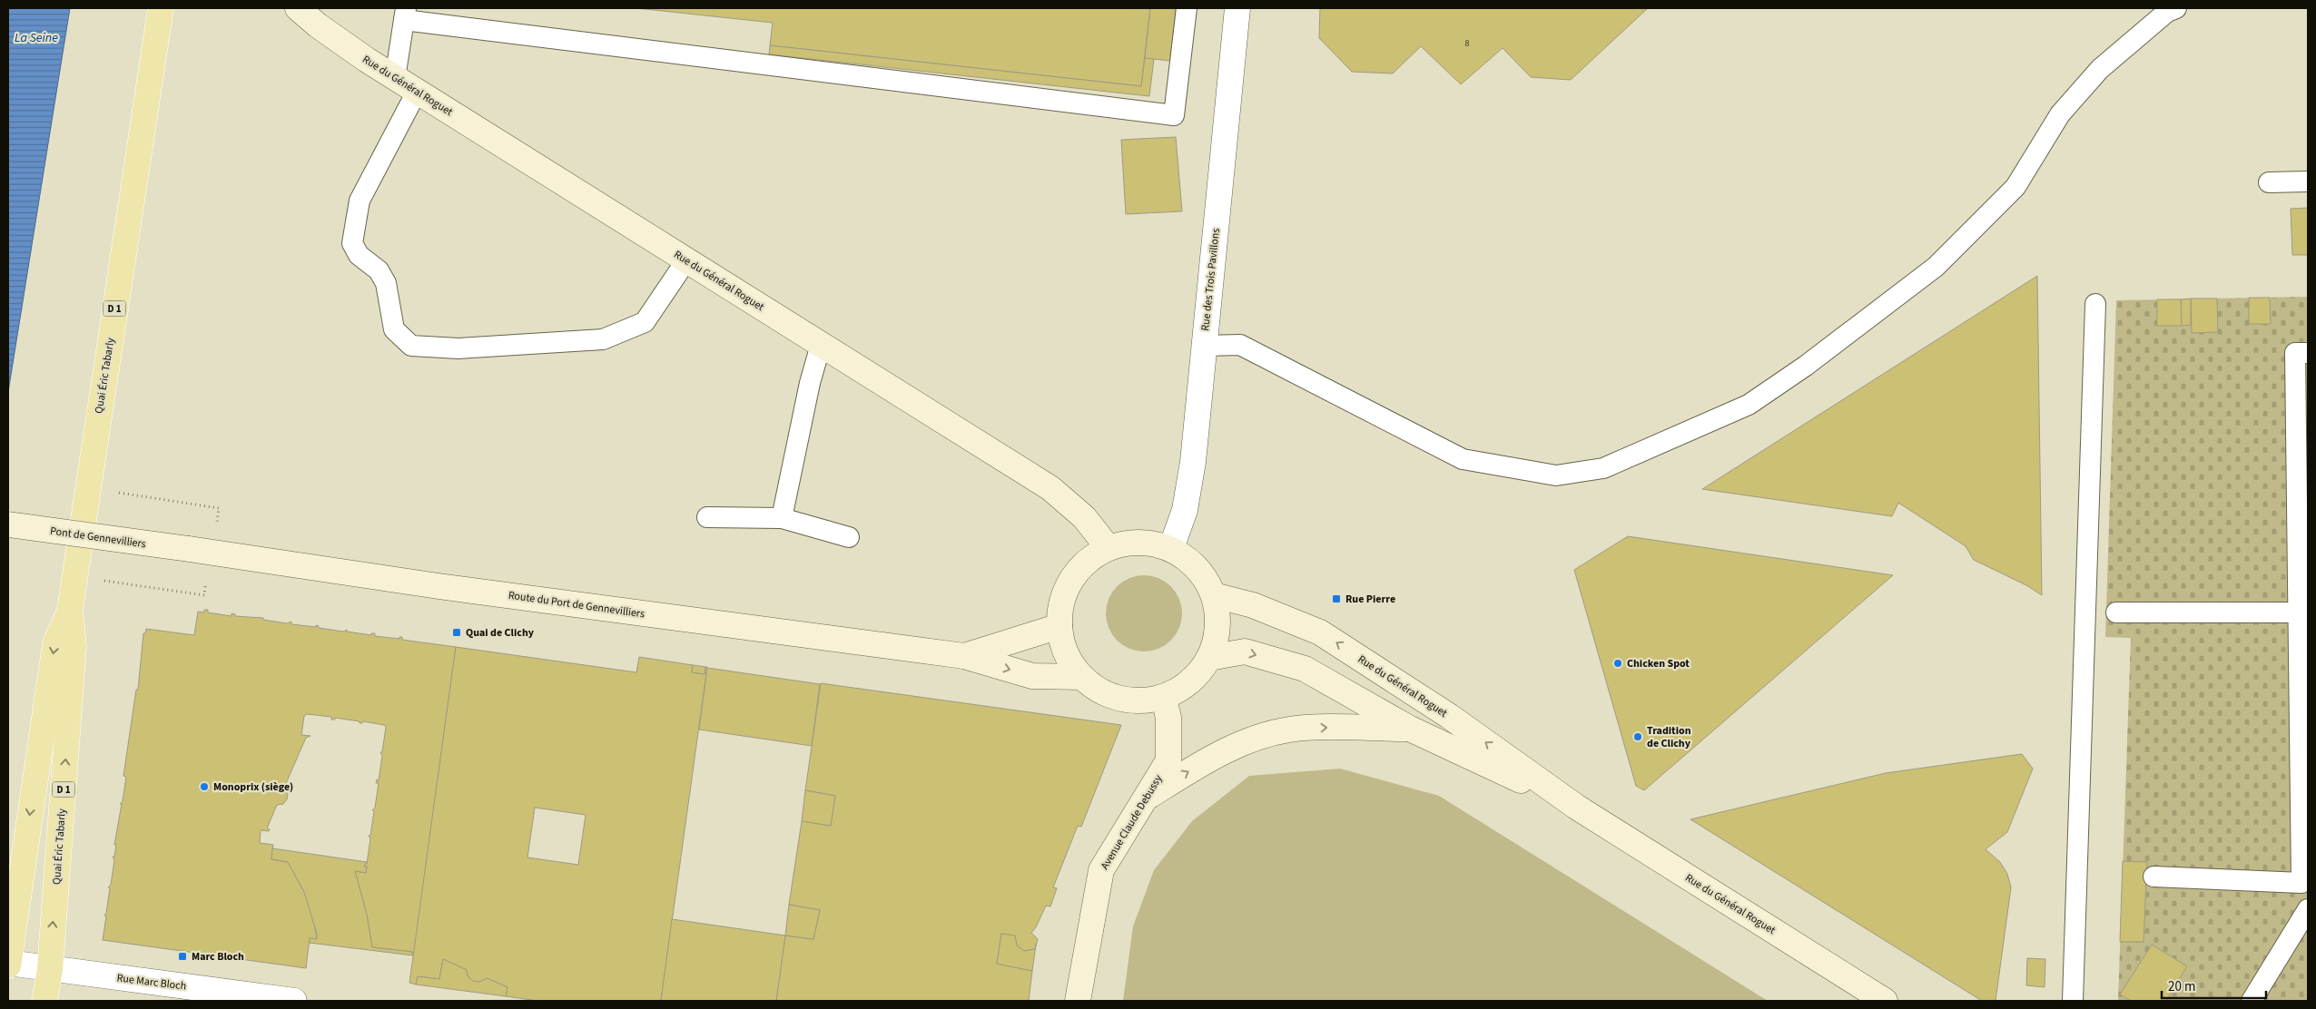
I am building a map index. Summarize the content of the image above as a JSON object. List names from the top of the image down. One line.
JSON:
{"streets":{"main road":["Rue du Général Roguet","D 1","Quai Éric Tabarly","Pont de Gennevilliers","Route du Port de Gennevilliers","Avenue Claude Debussy"],"street":["Rue des Trois Pavillons","Rue Marc Bloch"]},"crossings":[["Rue du Général Roguet","Rue des Trois Pavillons"],["Rue du Général Roguet","Route du Port de Gennevilliers"],["Rue du Général Roguet","Avenue Claude Debussy"],["Rue des Trois Pavillons","Route du Port de Gennevilliers"],["Rue des Trois Pavillons","Avenue Claude Debussy"],["Quai Éric Tabarly","Rue Marc Bloch"],["Pont de Gennevilliers","Route du Port de Gennevilliers"],["Route du Port de Gennevilliers","Avenue Claude Debussy"]],"water":["La Seine"],"places":{"transit":["Rue Pierre","Quai de Clichy","Marc Bloch"],"other":["Chicken Spot","Tradition de Clichy","Monoprix (siège)"]},"house_numbers":["8"],"scale_bar":"20 m"}
